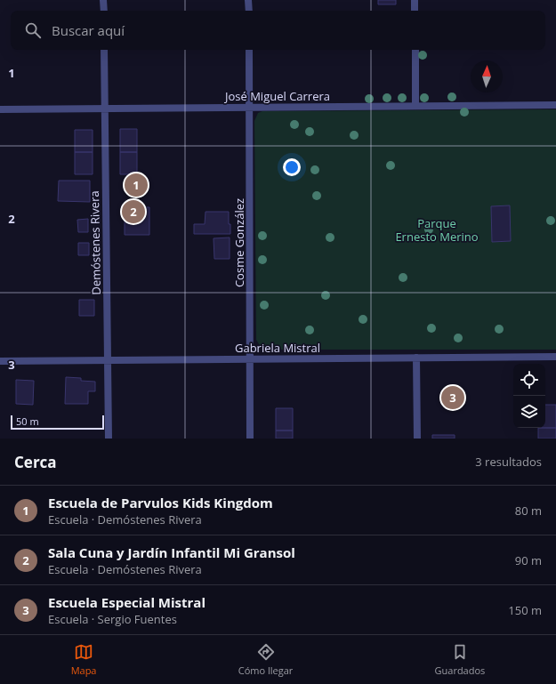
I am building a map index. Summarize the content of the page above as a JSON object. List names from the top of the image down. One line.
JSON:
{"streets":{"street":["José Miguel Carrera","Demóstenes Rivera","Cosme González","Gabriela Mistral"]},"crossings":[["José Miguel Carrera","Demóstenes Rivera"],["José Miguel Carrera","Cosme González"],["Demóstenes Rivera","Gabriela Mistral"],["Cosme González","Gabriela Mistral"]],"parks":["Parque Ernesto Merino"],"scale_bar":"50 m","north":"top","page":{"search":"Buscar aquí","pins":["1","2","3"],"scale":"50 m","heading":["Cerca","3 resultados"],"list":[{"mark":"1","name":"Escuela de Parvulos Kids Kingdom","note":"Escuela · Demóstenes Rivera","value":"80 m"},{"mark":"2","name":"Sala Cuna y Jardín Infantil Mi Gransol","note":"Escuela · Demóstenes Rivera","value":"90 m"},{"mark":"3","name":"Escuela Especial Mistral","note":"Escuela · Sergio Fuentes","value":"150 m"}],"nav":["Mapa","Cómo llegar","Guardados"]},"grid":{"rows":["1","2","3"]}}
